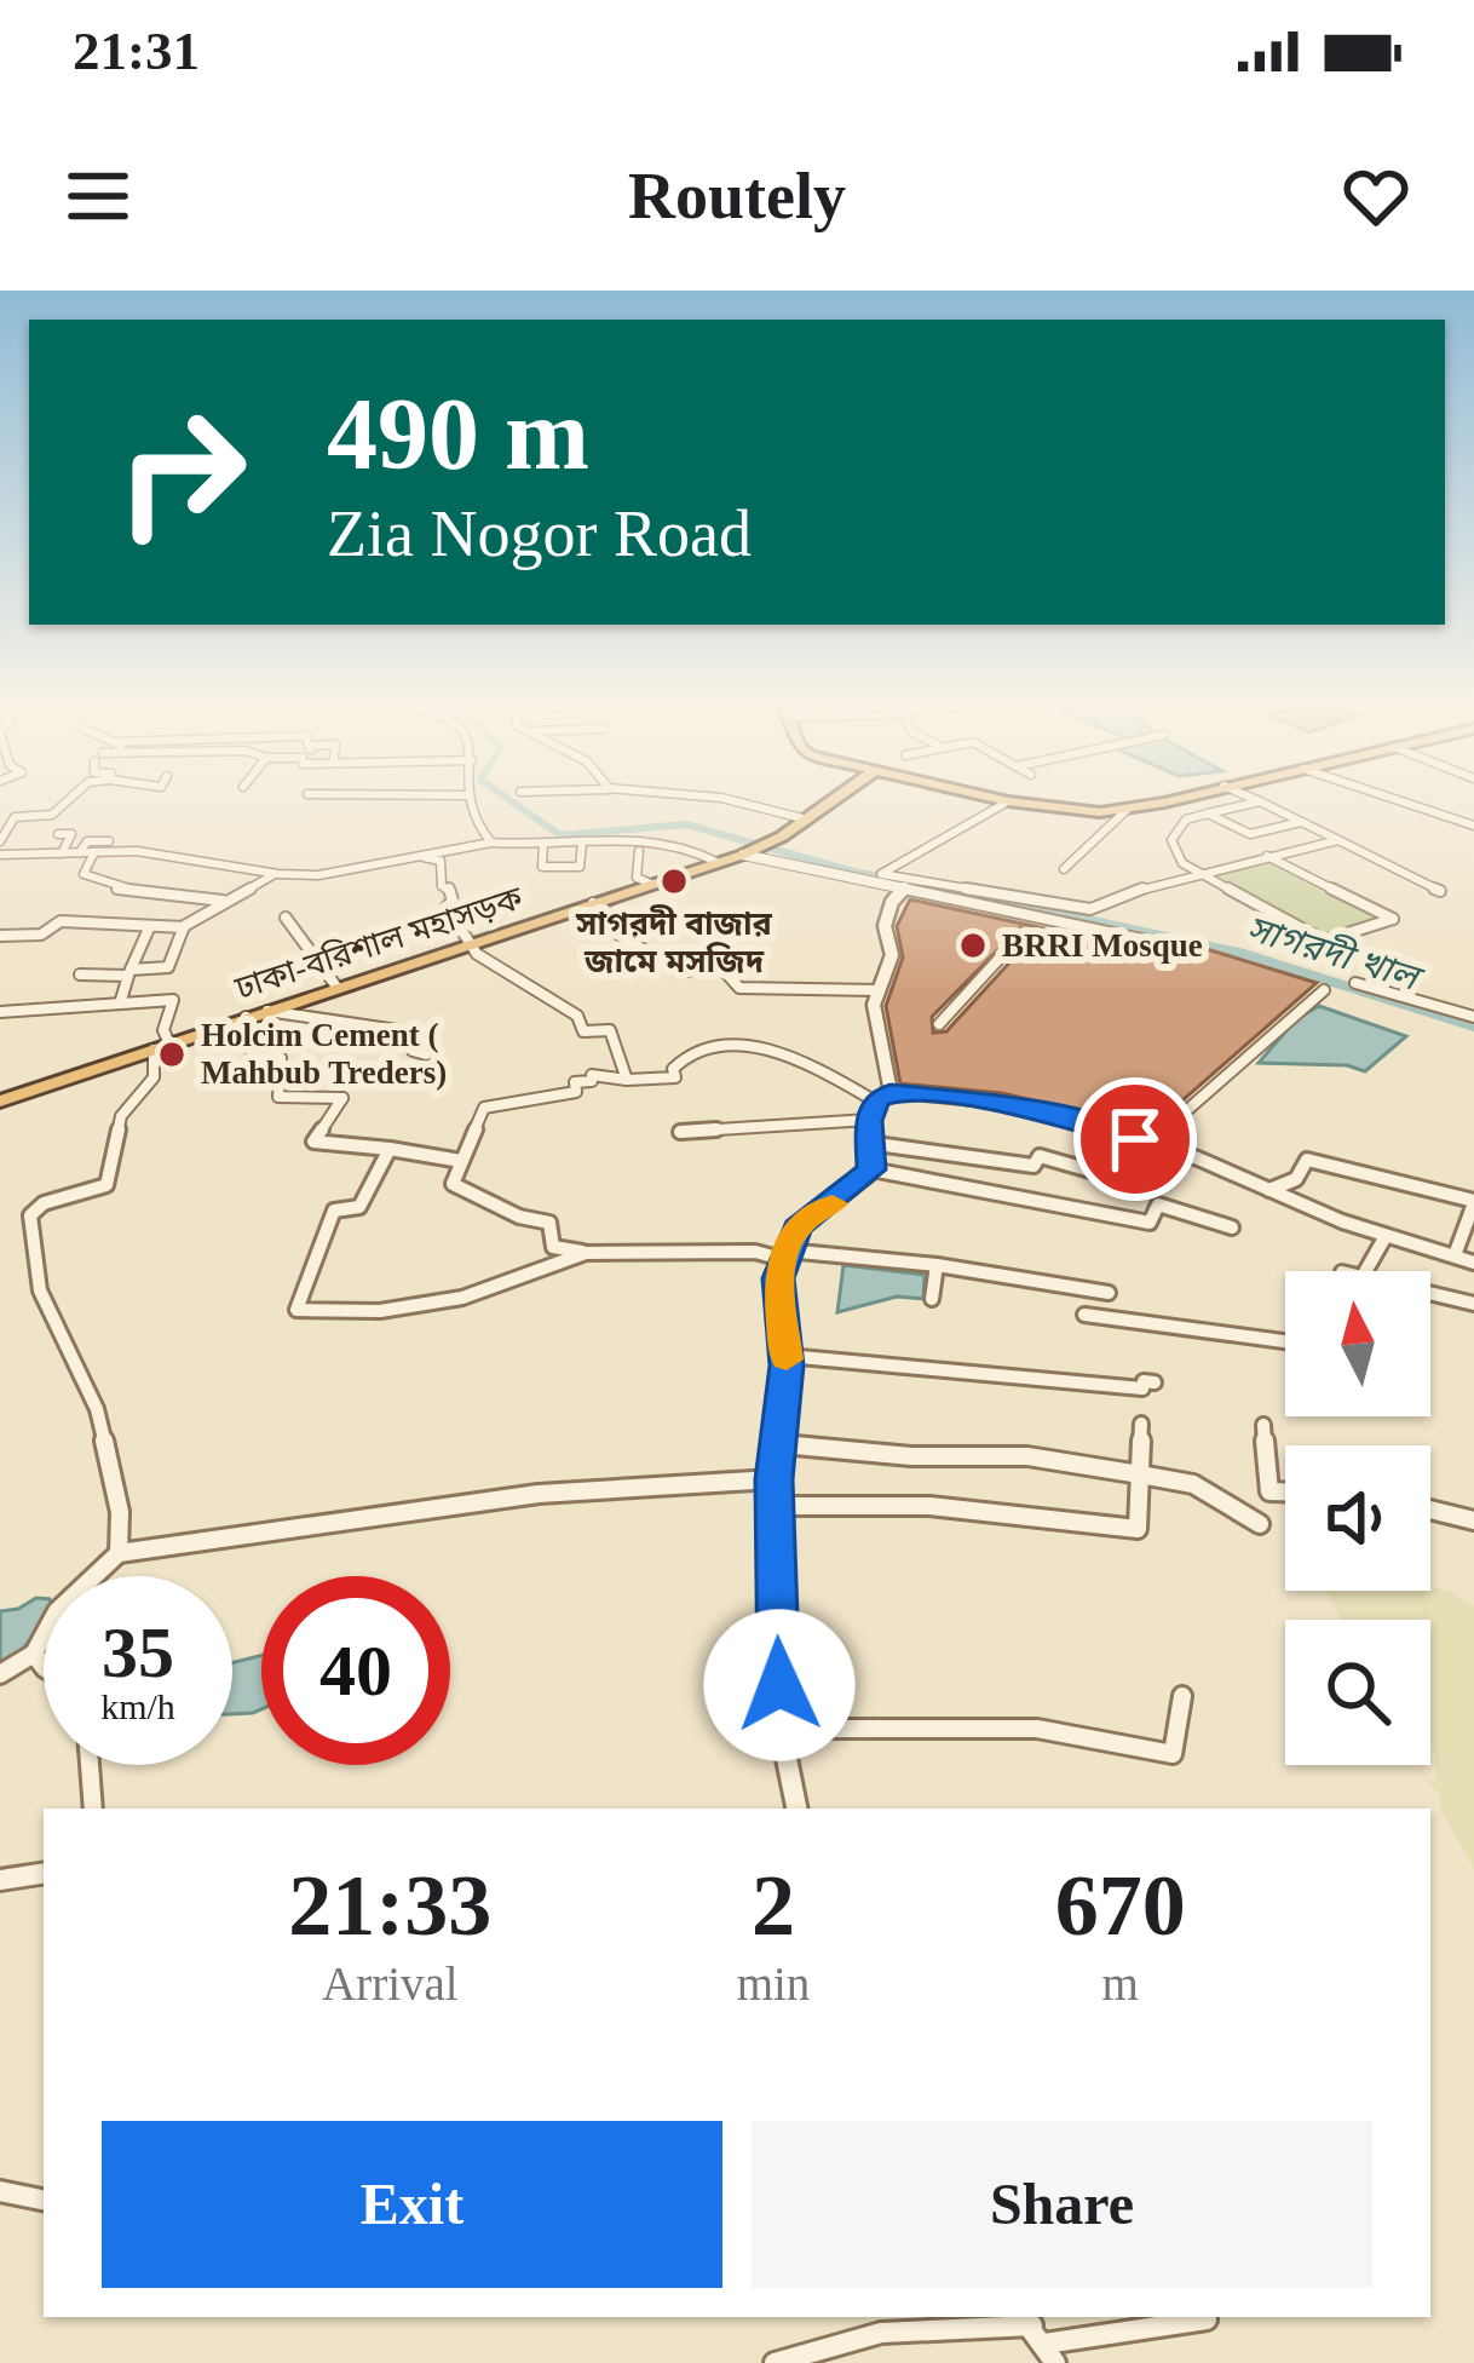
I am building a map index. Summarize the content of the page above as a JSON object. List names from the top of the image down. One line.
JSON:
{"streets":{"highway":["ঢাকা-বরিশাল মহাসড়ক"]},"water":["সাগরদী খাল"],"places":["সাগরদী বাজার জামে মসজিদ","BRRI Mosque","Holcim Cement ( Mahbub Treders)"],"north":"top","page":{"status":"21:31","header":"Routely","turn":["490 m","Zia Nogor Road"],"speed":"35 km/h","limit":"40","eta":["21:33","Arrival","2","min","670","m"],"buttons":["Exit","Share"]}}
